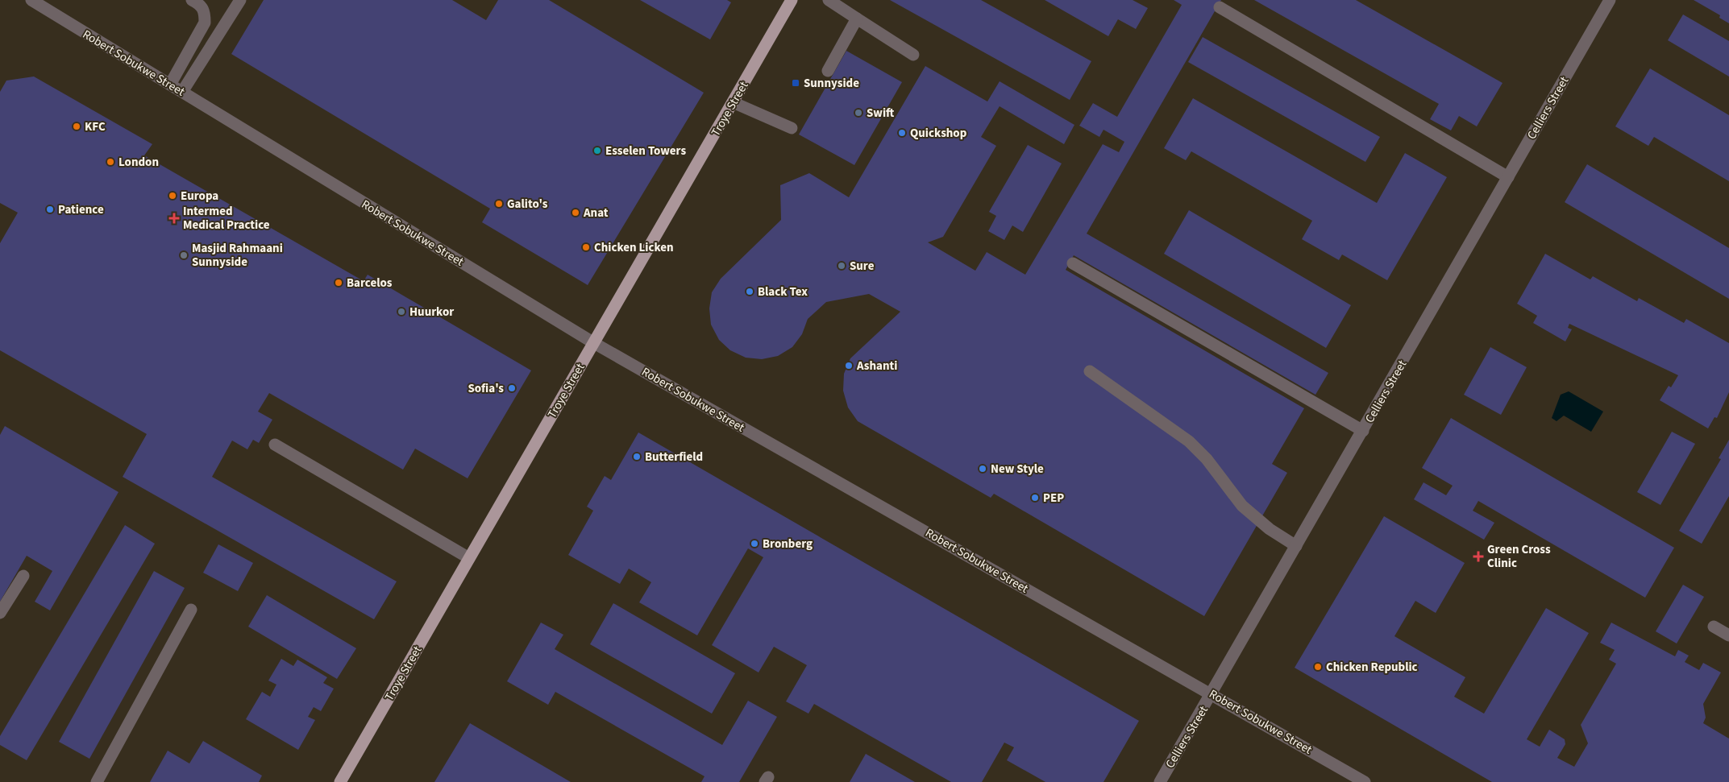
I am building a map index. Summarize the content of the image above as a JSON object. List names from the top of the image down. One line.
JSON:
{"streets":{"main road":["Troye Street"],"street":["Robert Sobukwe Street","Celliers Street"]},"crossings":[["Robert Sobukwe Street","Celliers Street"],["Robert Sobukwe Street","Troye Street"]],"places":{"transit":["Sunnyside"],"other":["Swift","KFC","Quickshop","Esselen Towers","London","Europa","Galito's","Patience","Anat","Chicken Licken","Masjid Rahmaani Sunnyside","Sure","Barcelos","Black Tex","Huurkor","Ashanti","Sofia's","Butterfield","New Style","PEP","Bronberg","Chicken Republic"],"health":["Intermed Medical Practice","Green Cross Clinic"]}}
